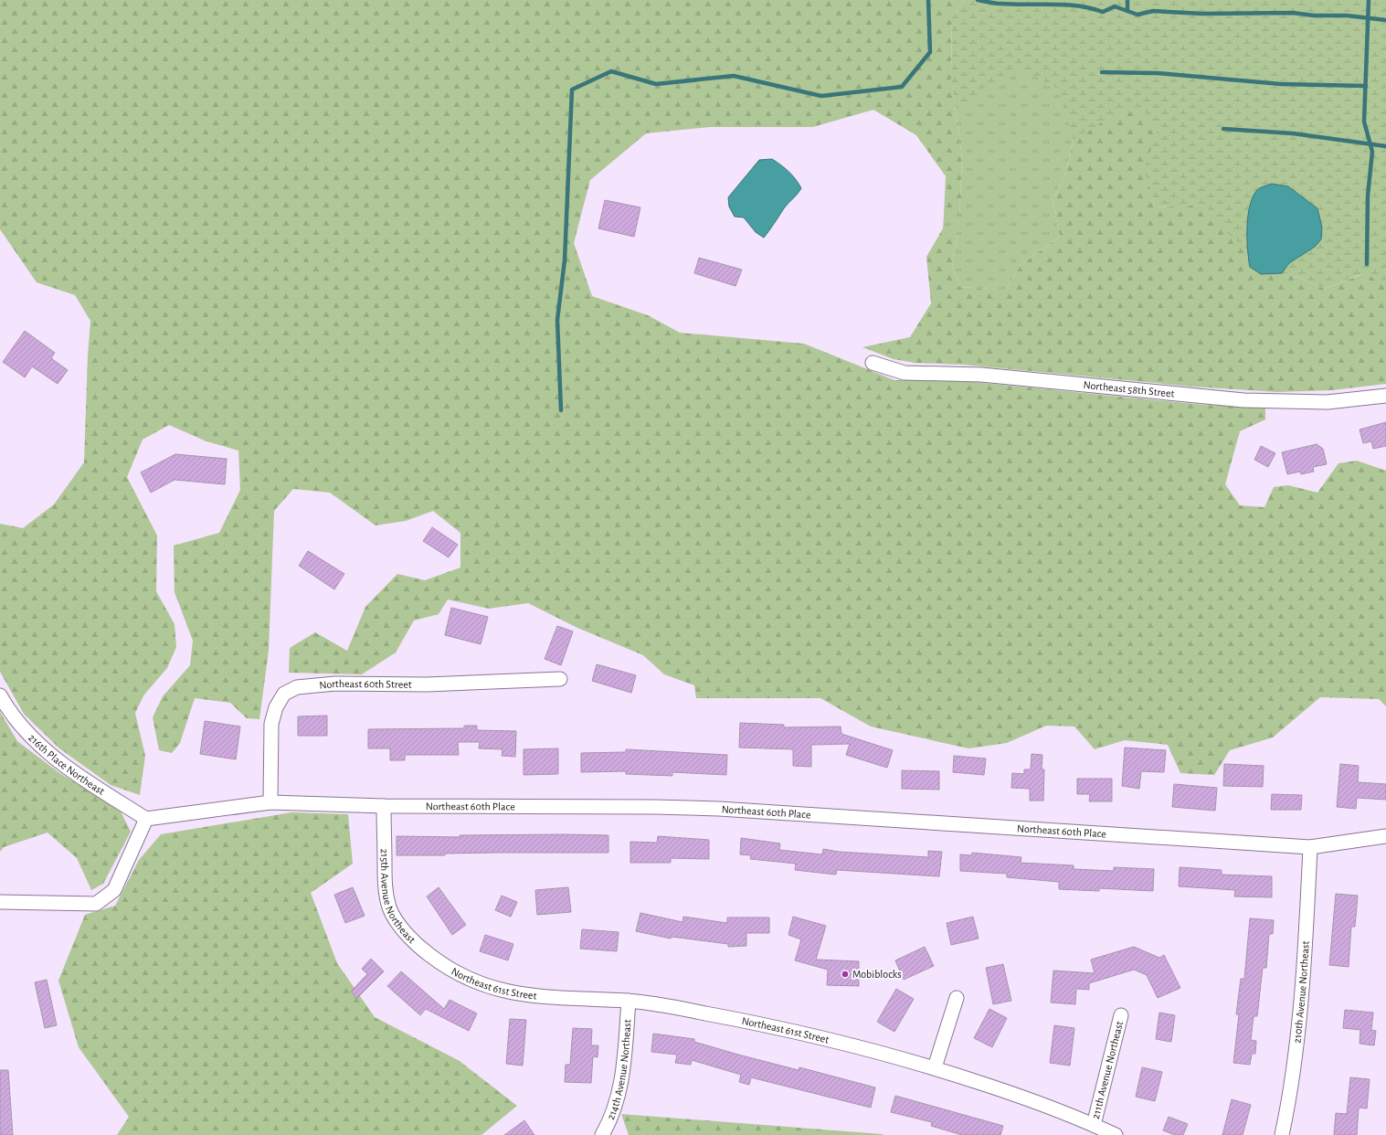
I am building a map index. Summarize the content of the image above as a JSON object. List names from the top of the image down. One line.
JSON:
{"streets":{"street":["Northeast 58th Street","Northeast 60th Street","216th Place Northeast","Northeast 60th Place","215th Avenue Northeast","Northeast 61st Street","210th Avenue Northeast","214th Avenue Northeast","211th Avenue Northeast"]},"crossings":[["Northeast 60th Street","Northeast 60th Place"],["216th Place Northeast","Northeast 60th Place"],["Northeast 60th Place","215th Avenue Northeast"],["Northeast 60th Place","210th Avenue Northeast"],["215th Avenue Northeast","Northeast 61st Street"],["Northeast 61st Street","214th Avenue Northeast"],["Northeast 61st Street","211th Avenue Northeast"]],"places":["Mobiblocks"]}
